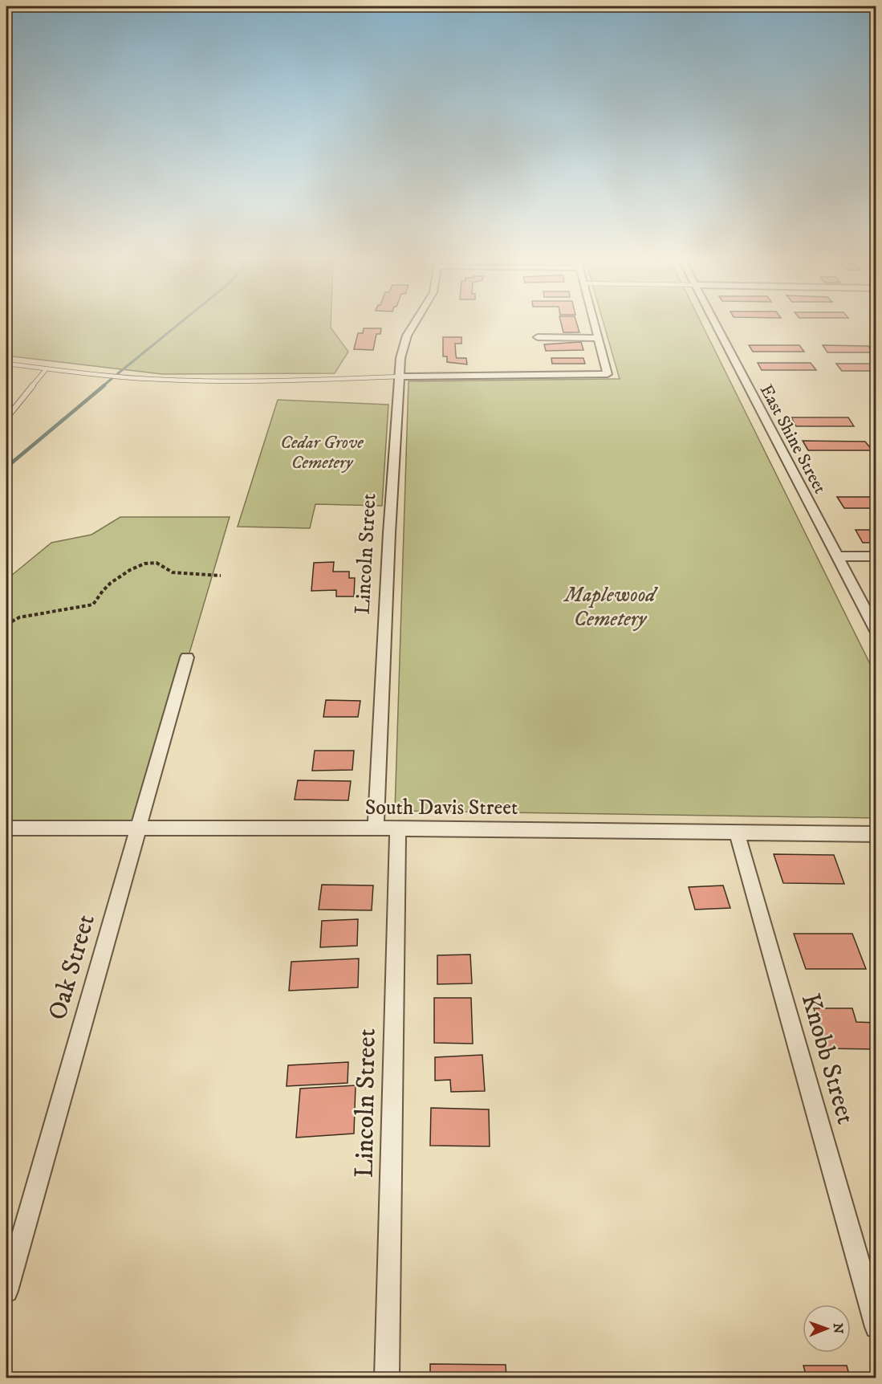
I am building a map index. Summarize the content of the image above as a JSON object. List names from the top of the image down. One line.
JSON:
{"streets":{"street":["East Shine Street","Lincoln Street","South Davis Street","Oak Street","Knobb Street"]},"crossings":[["Lincoln Street","South Davis Street"],["South Davis Street","Oak Street"],["South Davis Street","Knobb Street"]],"parks":["Cedar Grove Cemetery","Maplewood Cemetery"],"north":"right"}
